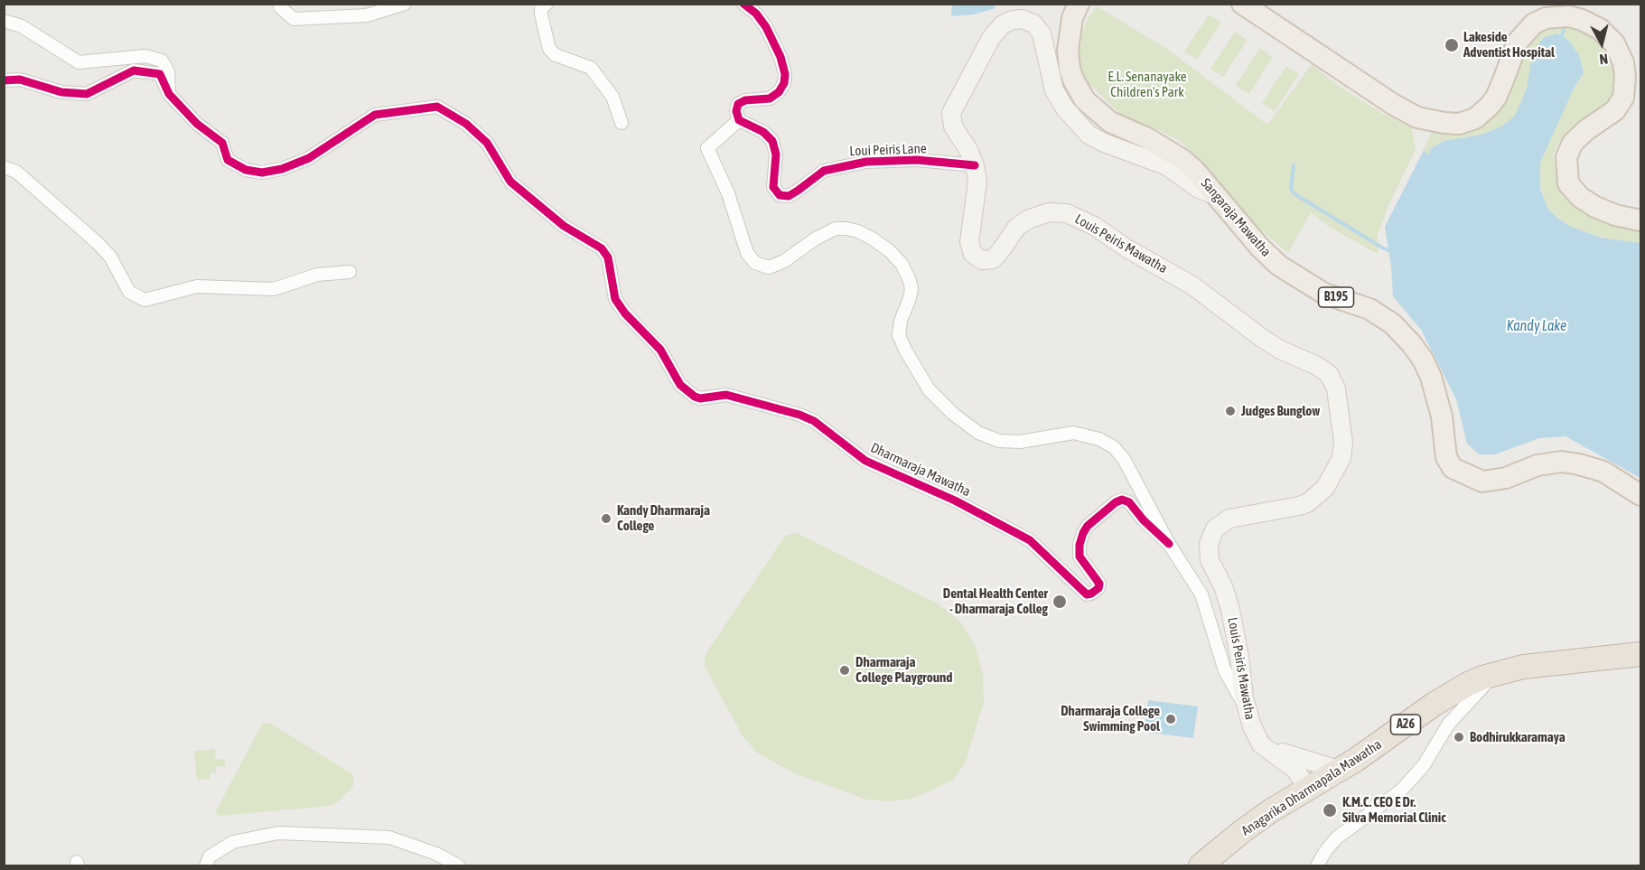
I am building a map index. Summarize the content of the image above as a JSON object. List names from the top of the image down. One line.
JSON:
{"streets":{"highway":["A26","Anagarika Dharmapala Mawatha"],"main road":["Sangaraja Mawatha","Louis Peiris Mawatha","B195"],"street":["Loui Peiris Lane","Dharmaraja Mawatha"]},"crossings":[["Loui Peiris Lane","Louis Peiris Mawatha"],["Loui Peiris Lane","Dharmaraja Mawatha"],["Sangaraja Mawatha","Louis Peiris Mawatha"],["Louis Peiris Mawatha","Dharmaraja Mawatha"],["Louis Peiris Mawatha","Anagarika Dharmapala Mawatha"]],"water":["Kandy Lake"],"parks":["E.L. Senanayake Children's Park"],"places":["Lakeside Adventist Hospital","Judges Bunglow","Kandy Dharmaraja College","Dental Health Center - Dharmaraja Colleg","Dharmaraja College Playground","Dharmaraja College Swimming Pool","Bodhirukkaramaya","K.M.C. CEO E Dr. Silva Memorial Clinic"],"north":"bottom"}
